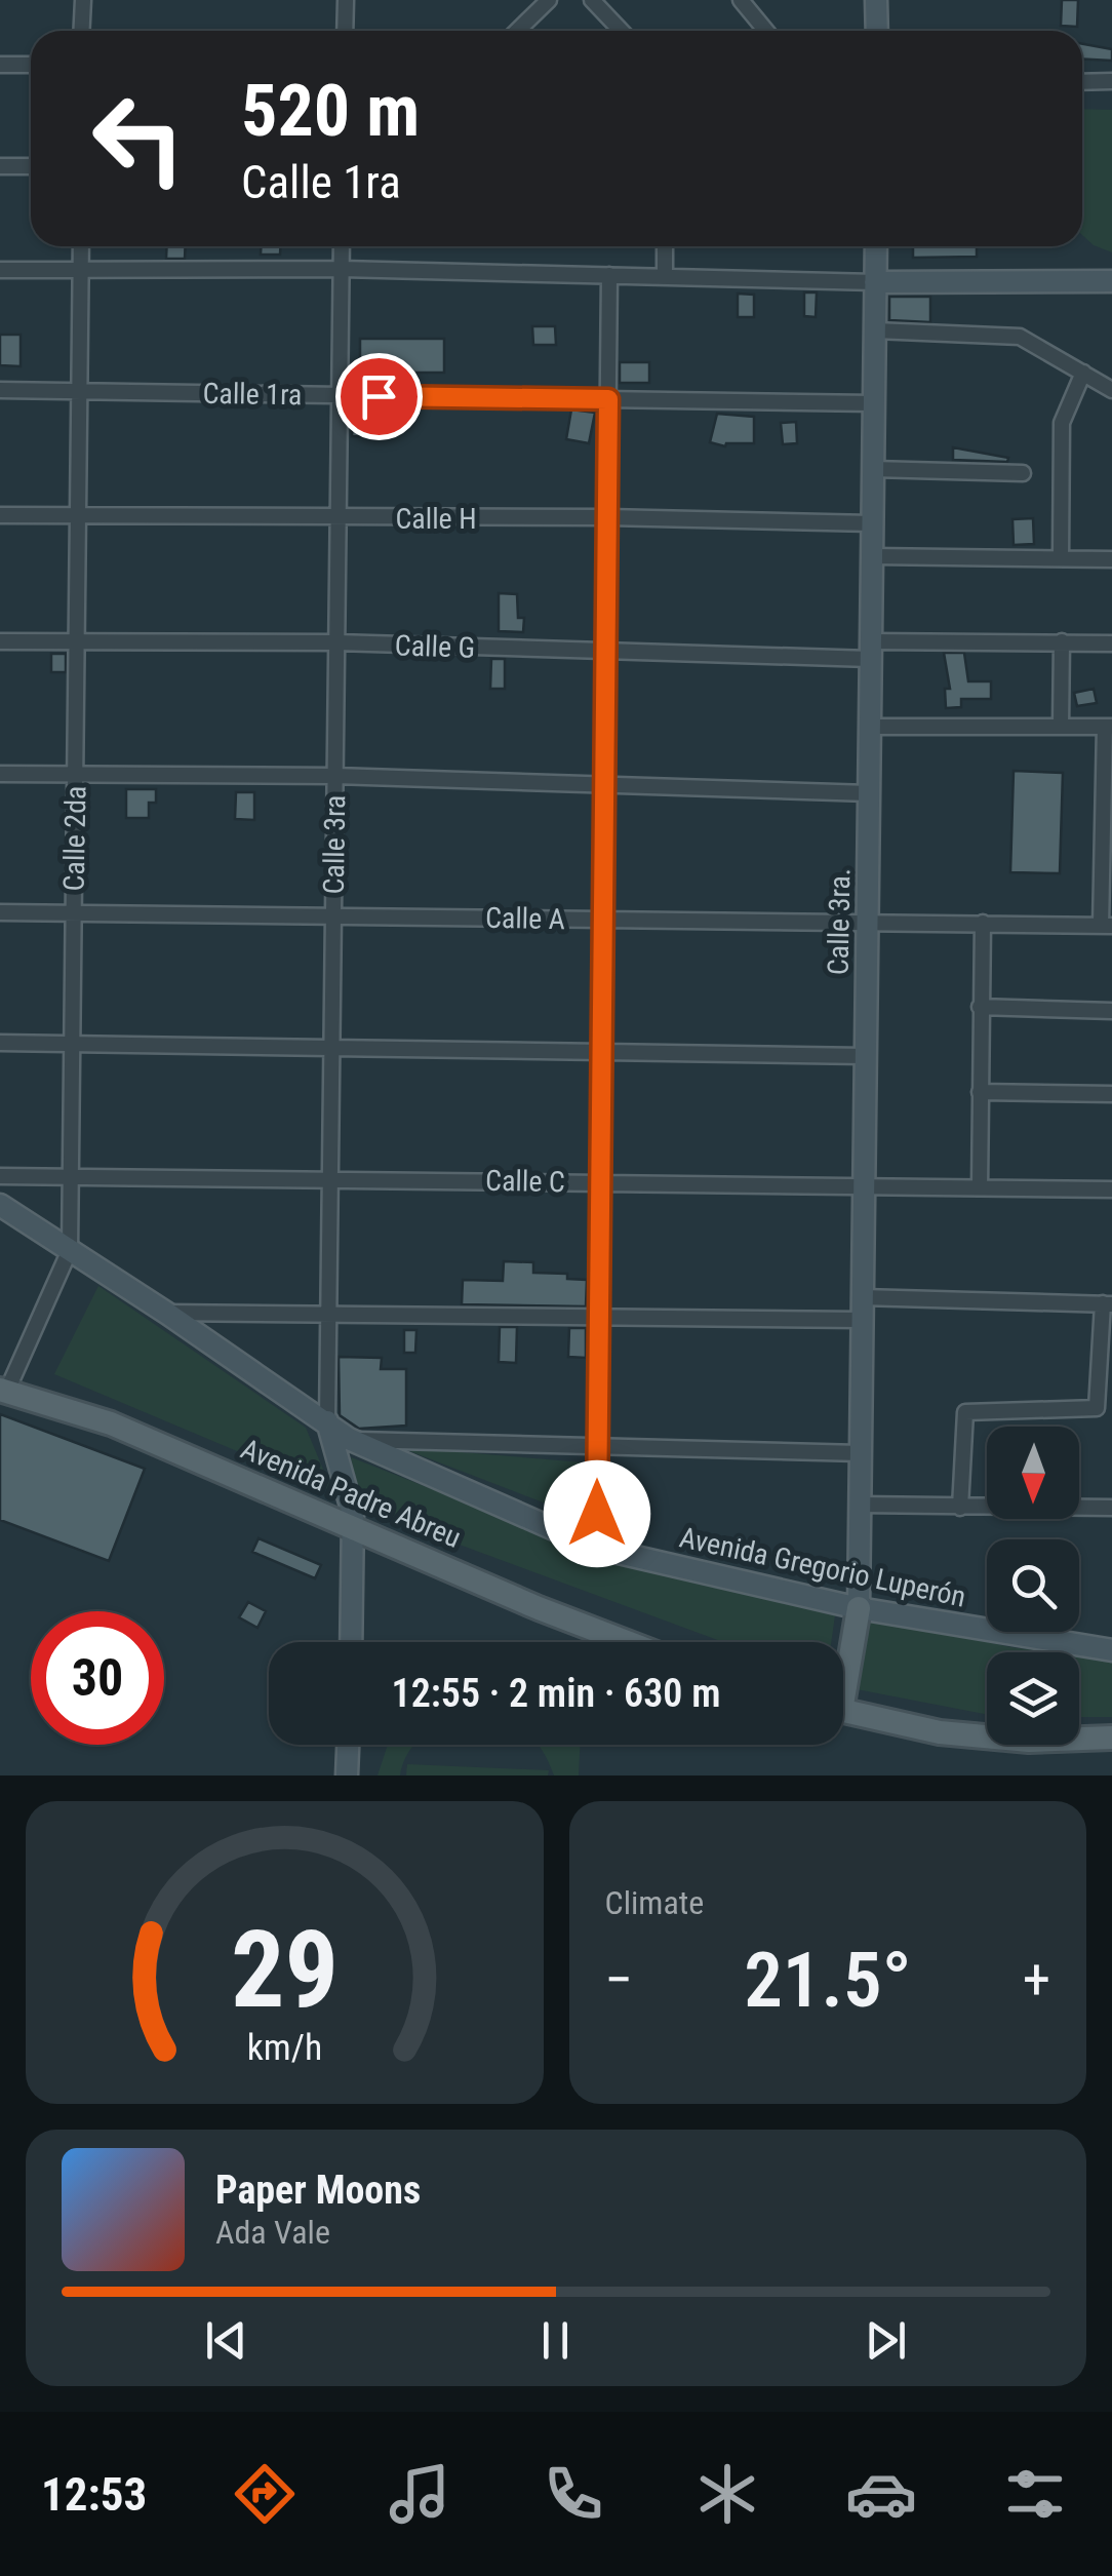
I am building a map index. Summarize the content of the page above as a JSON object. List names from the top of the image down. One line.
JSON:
{"streets":{"main road":["Calle 3ra.","Avenida Padre Abreu","Avenida Gregorio Luperón"],"street":["Calle 1ra","Calle H","Calle G","Calle 2da","Calle 3ra","Calle A","Calle C"]},"crossings":[["Calle 1ra","Calle 2da"],["Calle 1ra","Calle 3ra"],["Calle 1ra","Calle 3ra."],["Calle H","Calle 2da"],["Calle H","Calle 3ra"],["Calle H","Calle 3ra."],["Calle G","Calle 2da"],["Calle G","Calle 3ra"],["Calle G","Calle 3ra."],["Calle 2da","Calle A"],["Calle 2da","Calle C"],["Calle 2da","Avenida Padre Abreu"],["Calle 2da","Avenida Gregorio Luperón"],["Calle 3ra","Calle A"],["Calle 3ra","Calle C"],["Calle 3ra","Avenida Gregorio Luperón"],["Calle A","Calle 3ra."],["Calle 3ra.","Calle C"],["Calle 3ra.","Avenida Gregorio Luperón"]],"north":"bottom","page":{"turn":["520 m","Calle 1ra"],"limit":"30","trip":"12:55 · 2 min · 630 m","tile":"Climate","heat":["−","21.5°","+"],"song":["Paper Moons","Ada Vale"],"tabs":"12:53","gauge":["29","km/h"]}}
